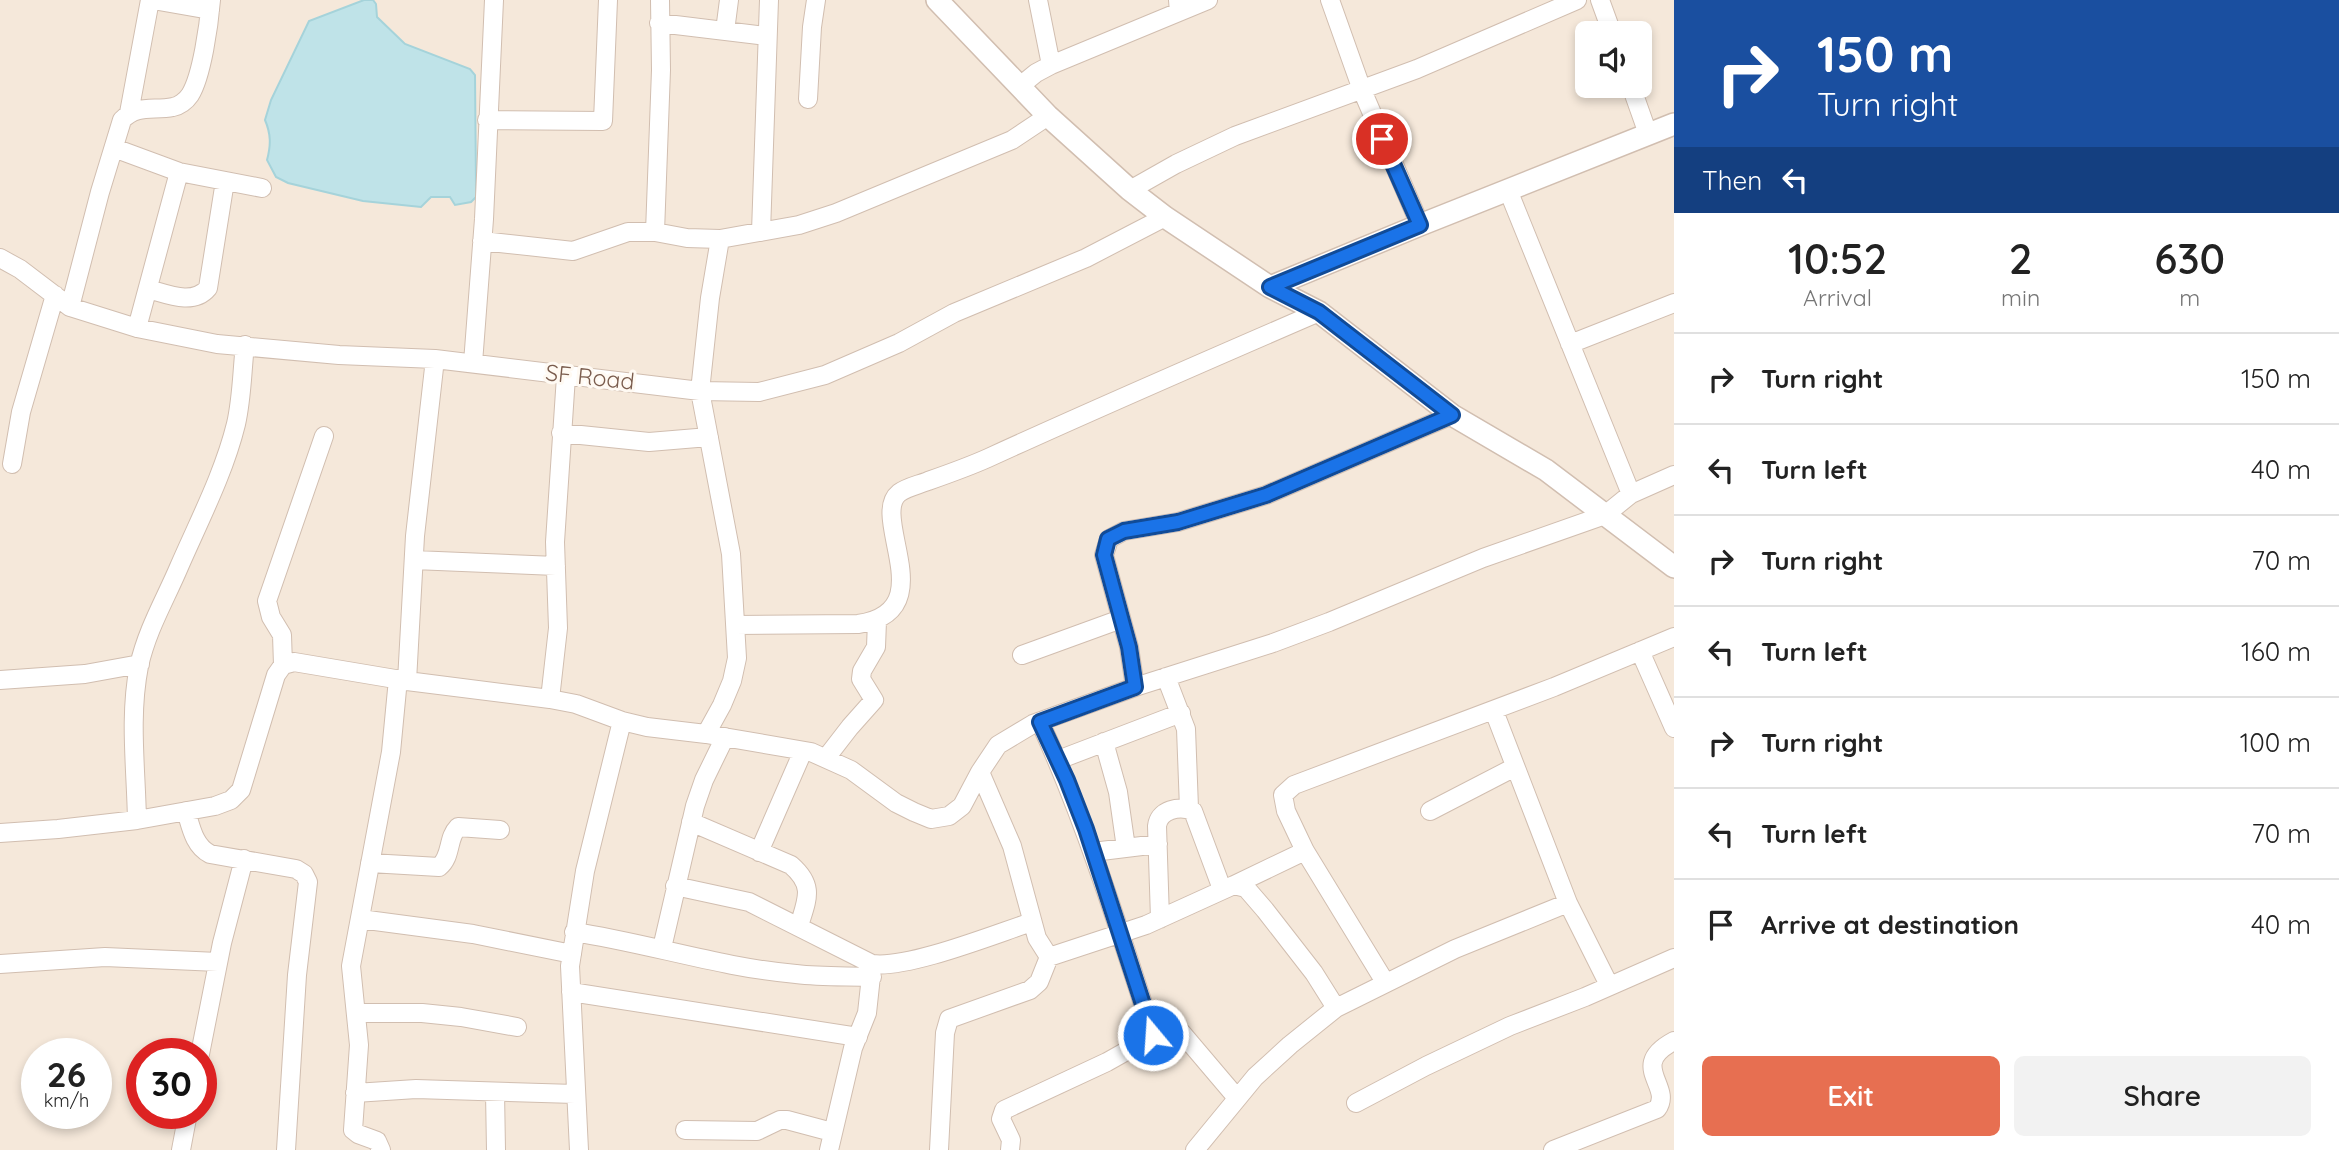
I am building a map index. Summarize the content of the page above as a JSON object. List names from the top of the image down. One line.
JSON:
{"streets":{"street":["SF Road"]},"page":{"turn":["150 m","Turn right"],"then":"Then","eta":["10:52","Arrival","2","min","630","m"],"list":[{"name":"Turn right","value":"150 m"},{"name":"Turn left","value":"40 m"},{"name":"Turn right","value":"70 m"},{"name":"Turn left","value":"160 m"},{"name":"Turn right","value":"100 m"},{"name":"Turn left","value":"70 m"},{"name":"Arrive at destination","value":"40 m"}],"speed":"26 km/h","limit":"30","buttons":["Exit","Share"]}}
